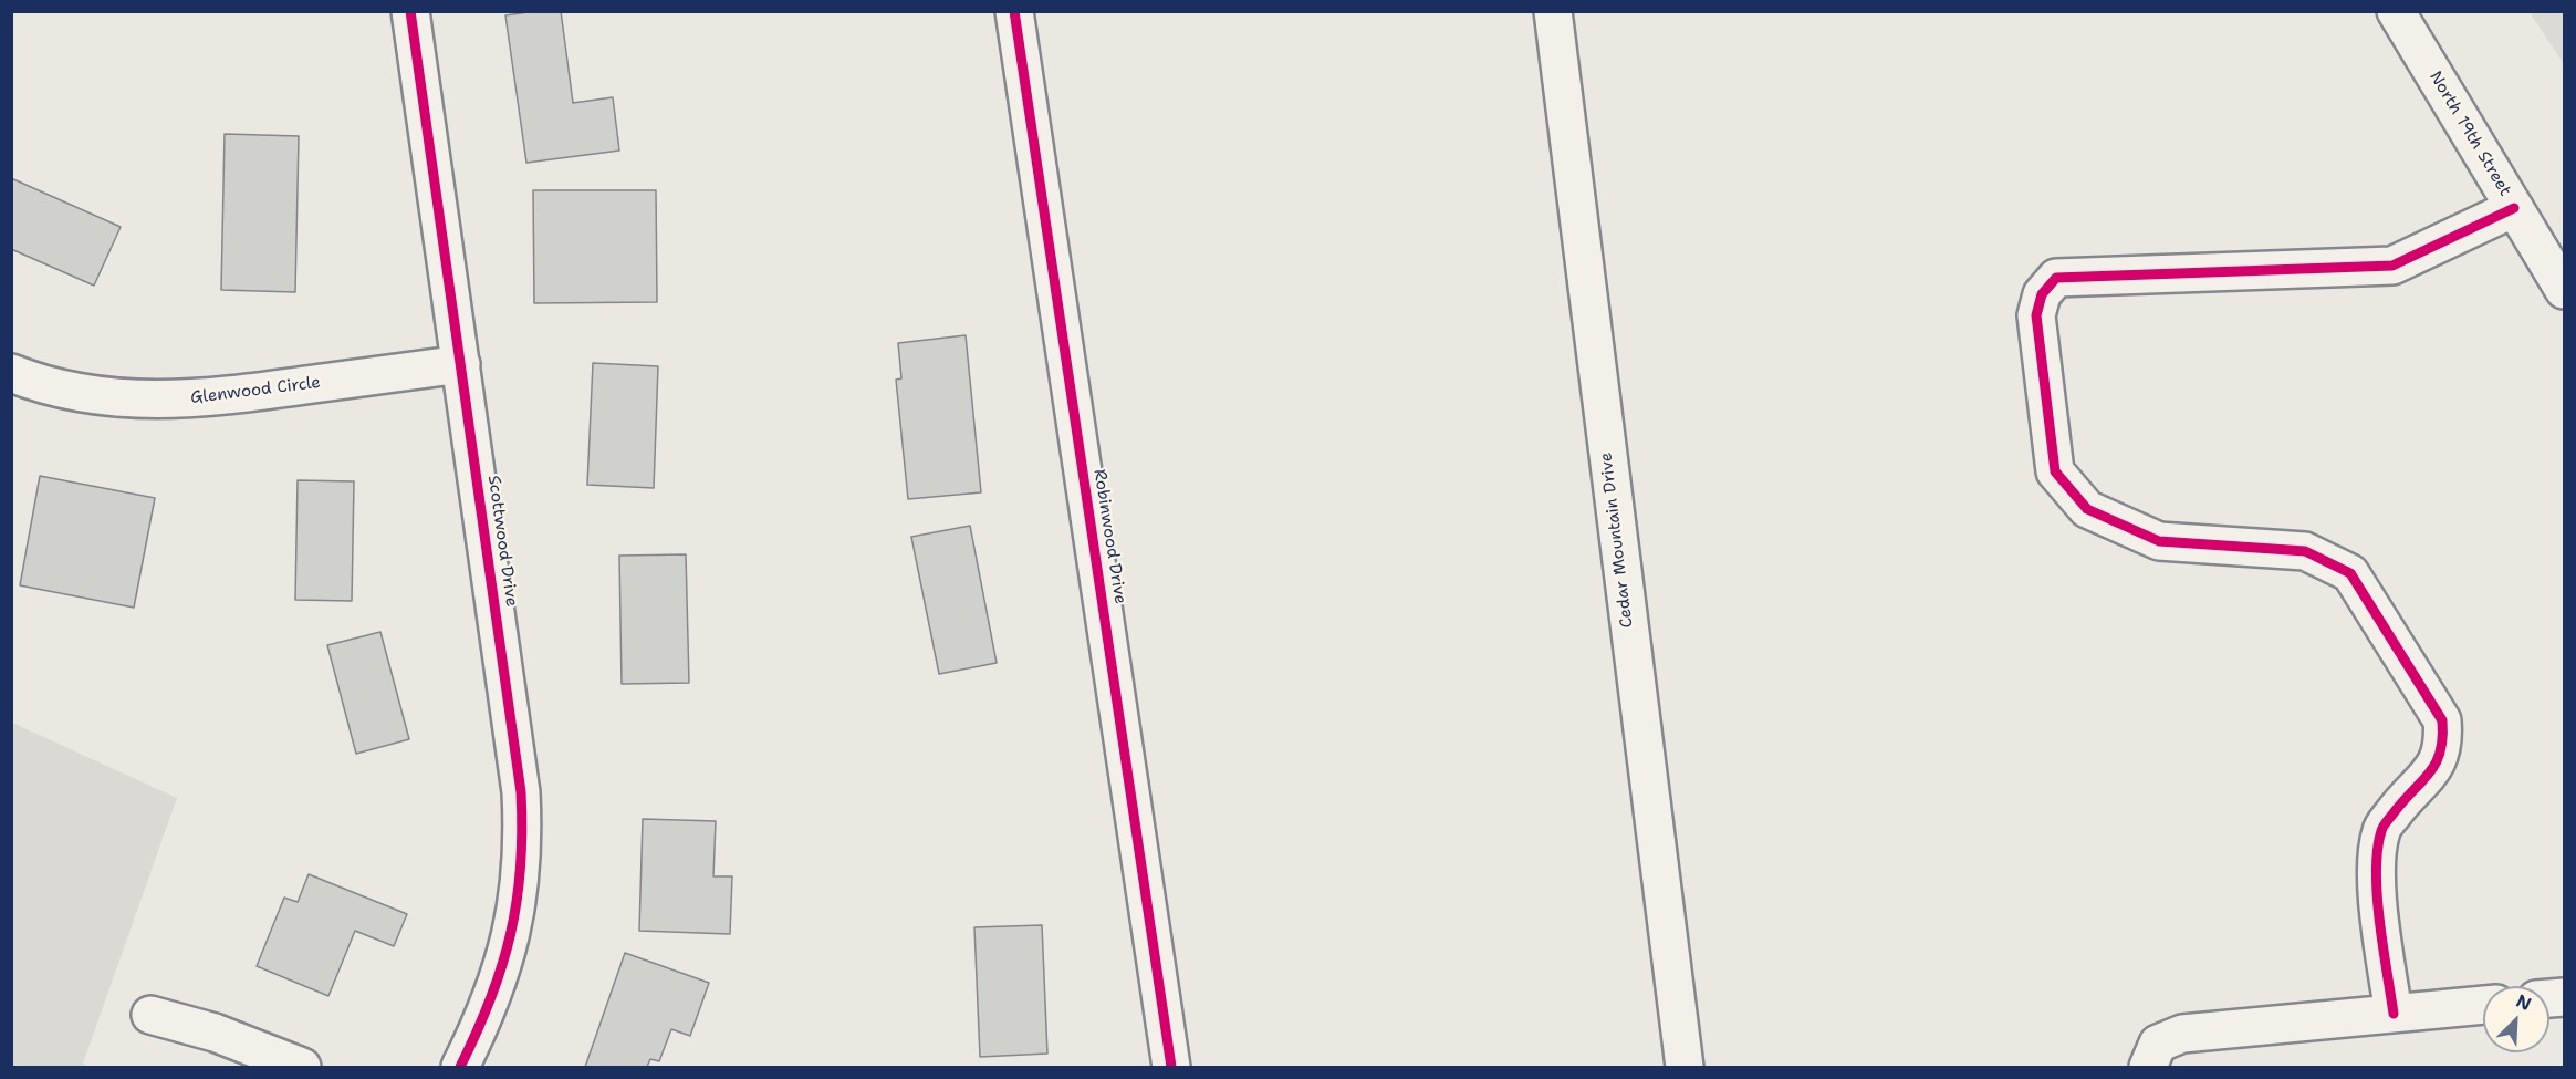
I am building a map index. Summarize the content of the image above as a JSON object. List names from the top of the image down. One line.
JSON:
{"streets":{"street":["North 19th Street","Glenwood Circle","Robinwood Drive","Cedar Mountain Drive","Scottwood Drive"]},"crossings":[["Glenwood Circle","Scottwood Drive"]],"north":"top right"}
